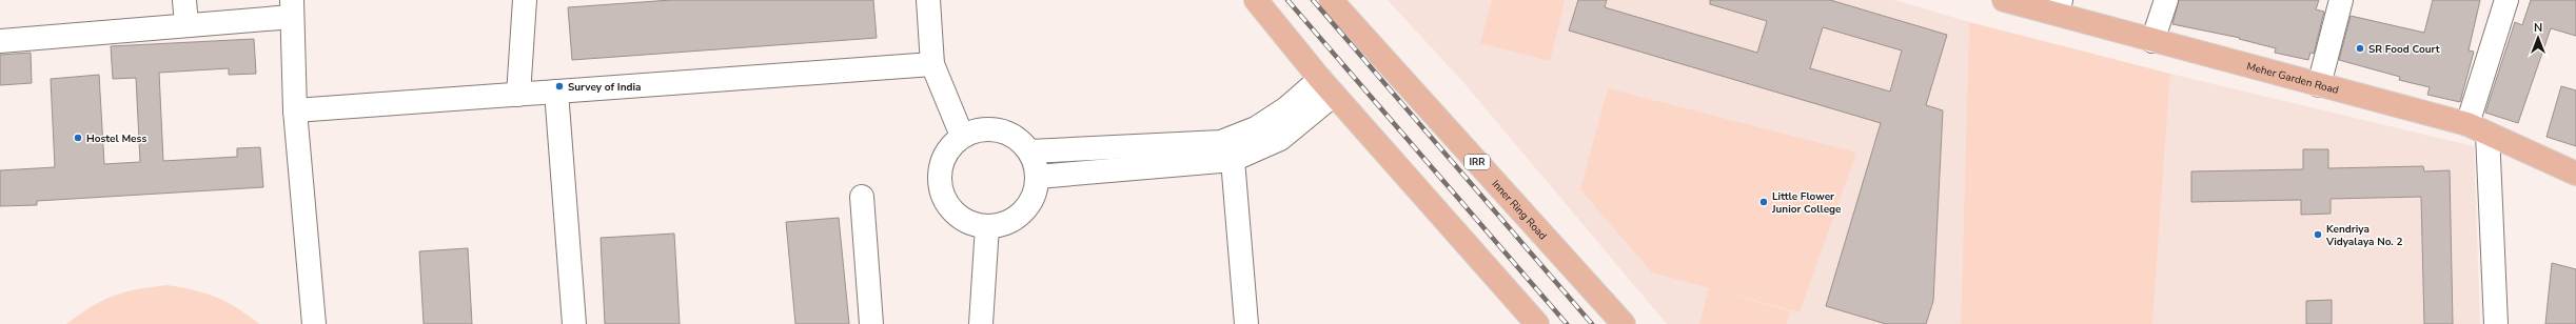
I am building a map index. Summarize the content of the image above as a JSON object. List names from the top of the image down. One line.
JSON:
{"streets":{"main road":["Meher Garden Road","IRR","Inner Ring Road"]},"places":["SR Food Court","Survey of India","Hostel Mess","Little Flower Junior College","Kendriya Vidyalaya No. 2"],"north":"top"}
